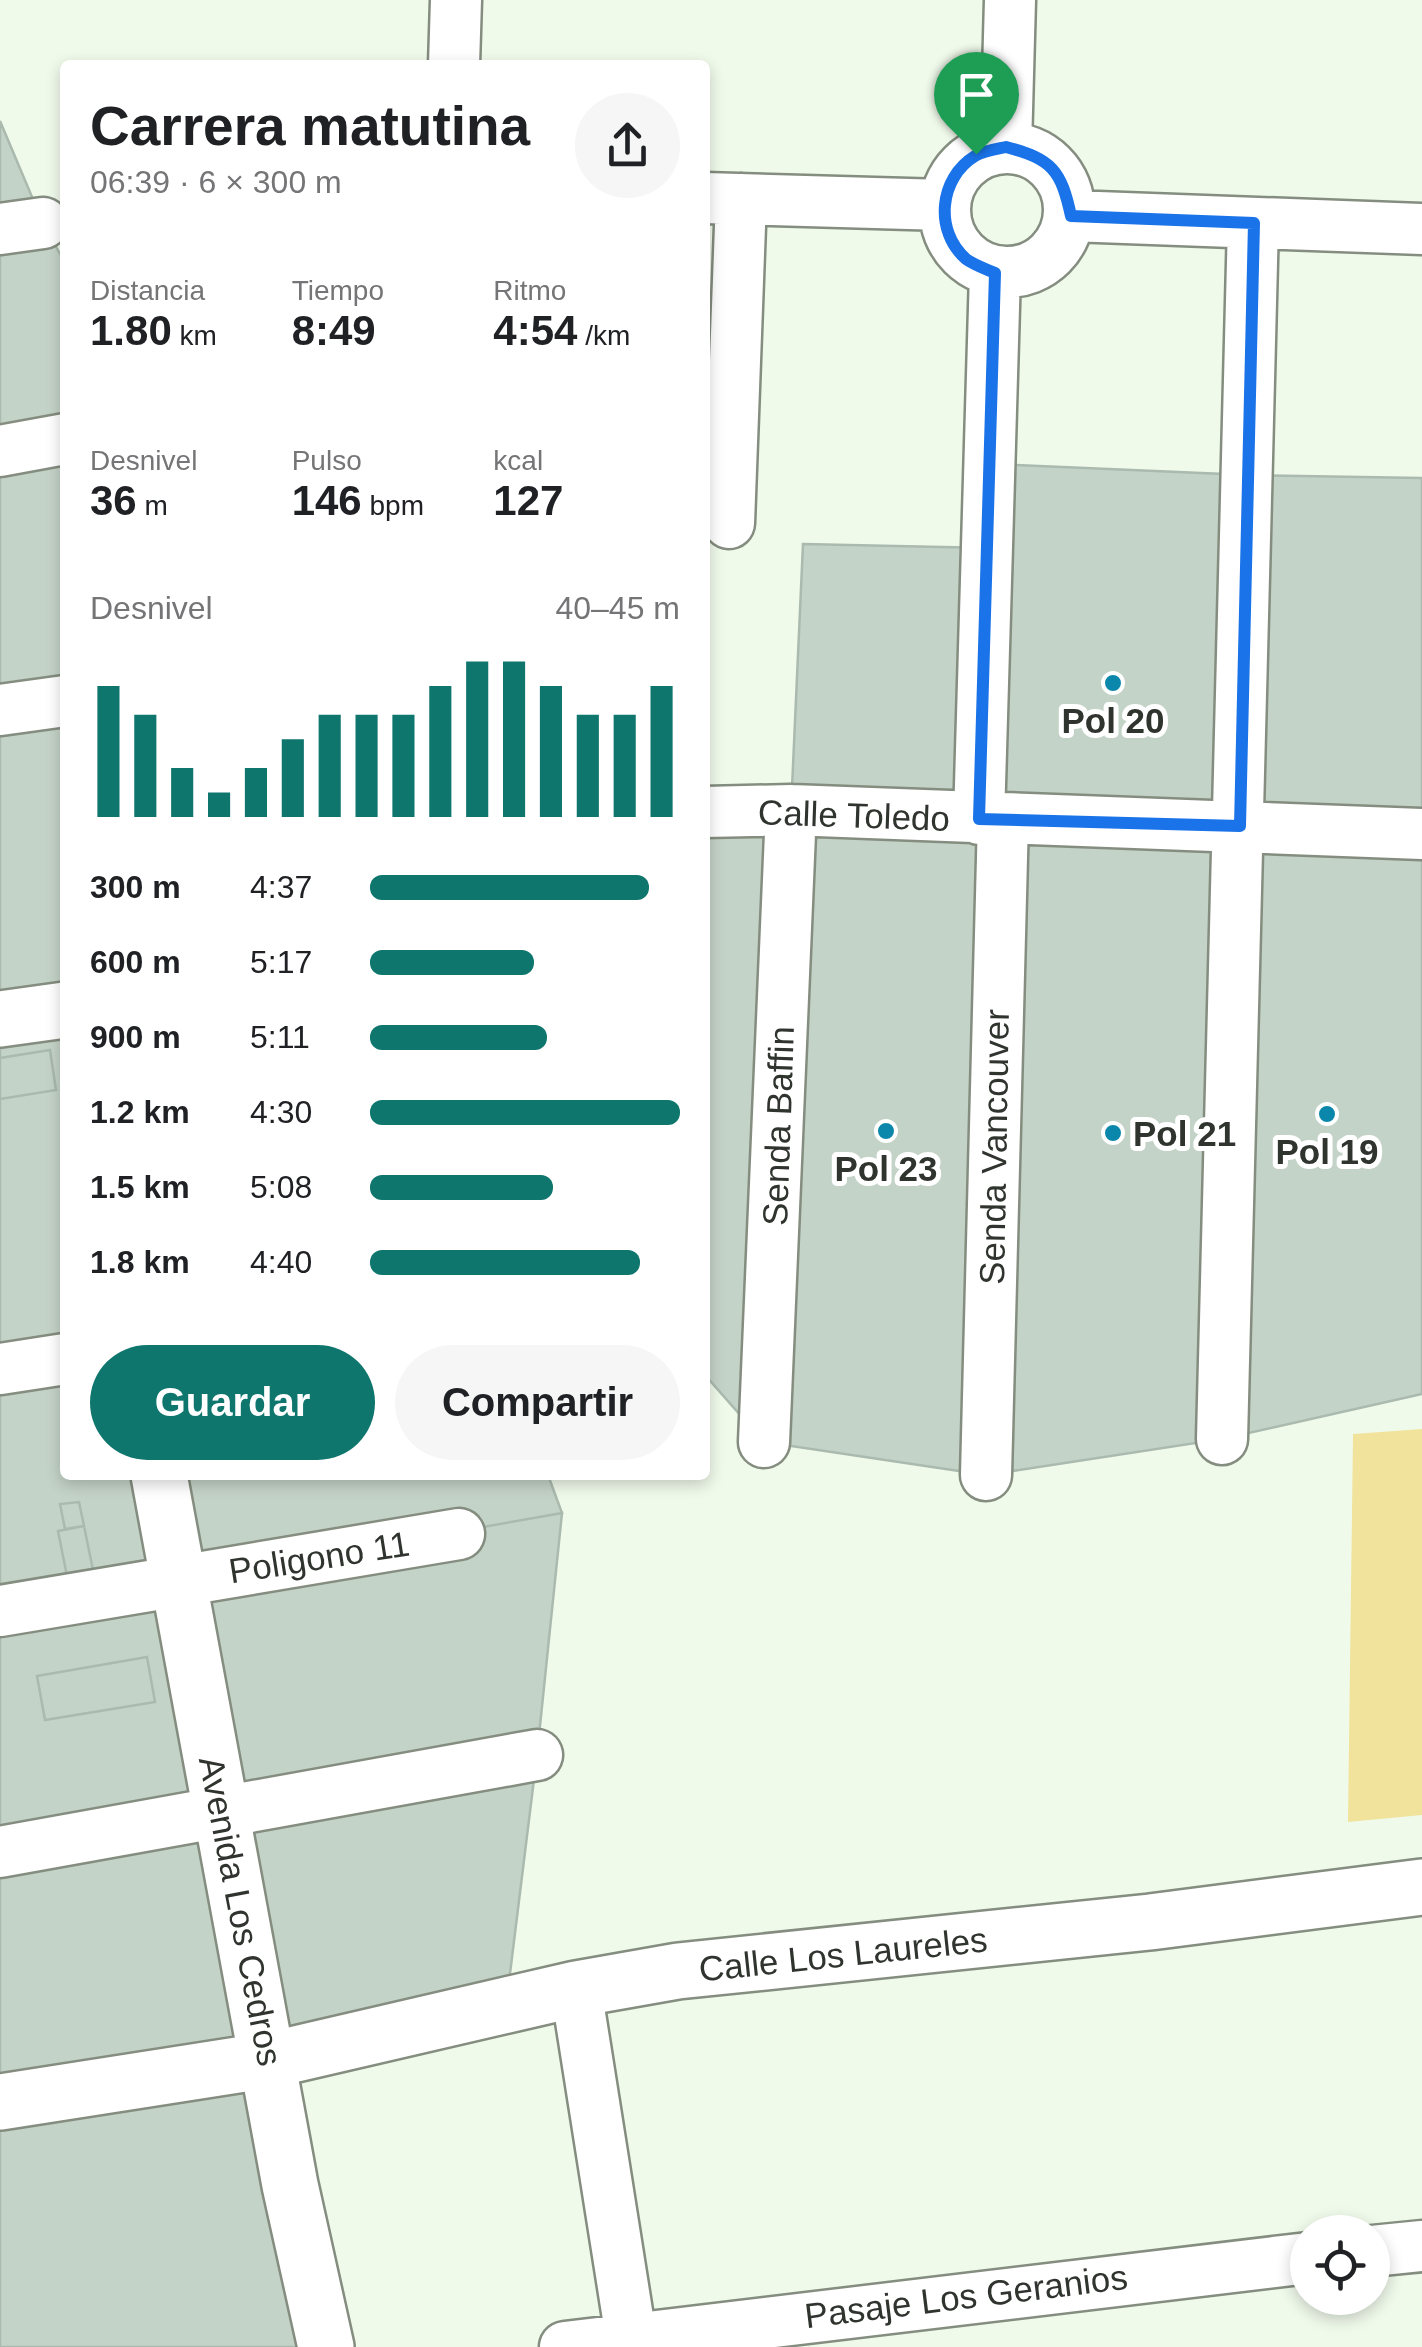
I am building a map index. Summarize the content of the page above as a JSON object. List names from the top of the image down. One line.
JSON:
{"streets":{"street":["Calle Toledo","Senda Baffin","Senda Vancouver","Poligono 11","Avenida Los Cedros","Calle Los Laureles","Pasaje Los Geranios"]},"crossings":[["Calle Toledo","Senda Baffin"],["Calle Toledo","Senda Vancouver"],["Poligono 11","Avenida Los Cedros"],["Avenida Los Cedros","Calle Los Laureles"]],"places":["Pol 20","Pol 19","Pol 23","Pol 21"],"page":{"heading":["Carrera matutina","06:39 · 6 × 300 m"],"stats":[["Distancia","1.80 km"],["Tiempo","8:49"],["Ritmo","4:54 /km"],["Desnivel","36 m"],["Pulso","146 bpm"],["kcal","127"]],"chart":["Desnivel","40–45 m"],"list":[{"name":"300 m","note":"4:37"},{"name":"600 m","note":"5:17"},{"name":"900 m","note":"5:11"},{"name":"1.2 km","note":"4:30"},{"name":"1.5 km","note":"5:08"},{"name":"1.8 km","note":"4:40"}],"buttons":["Guardar","Compartir"]}}
